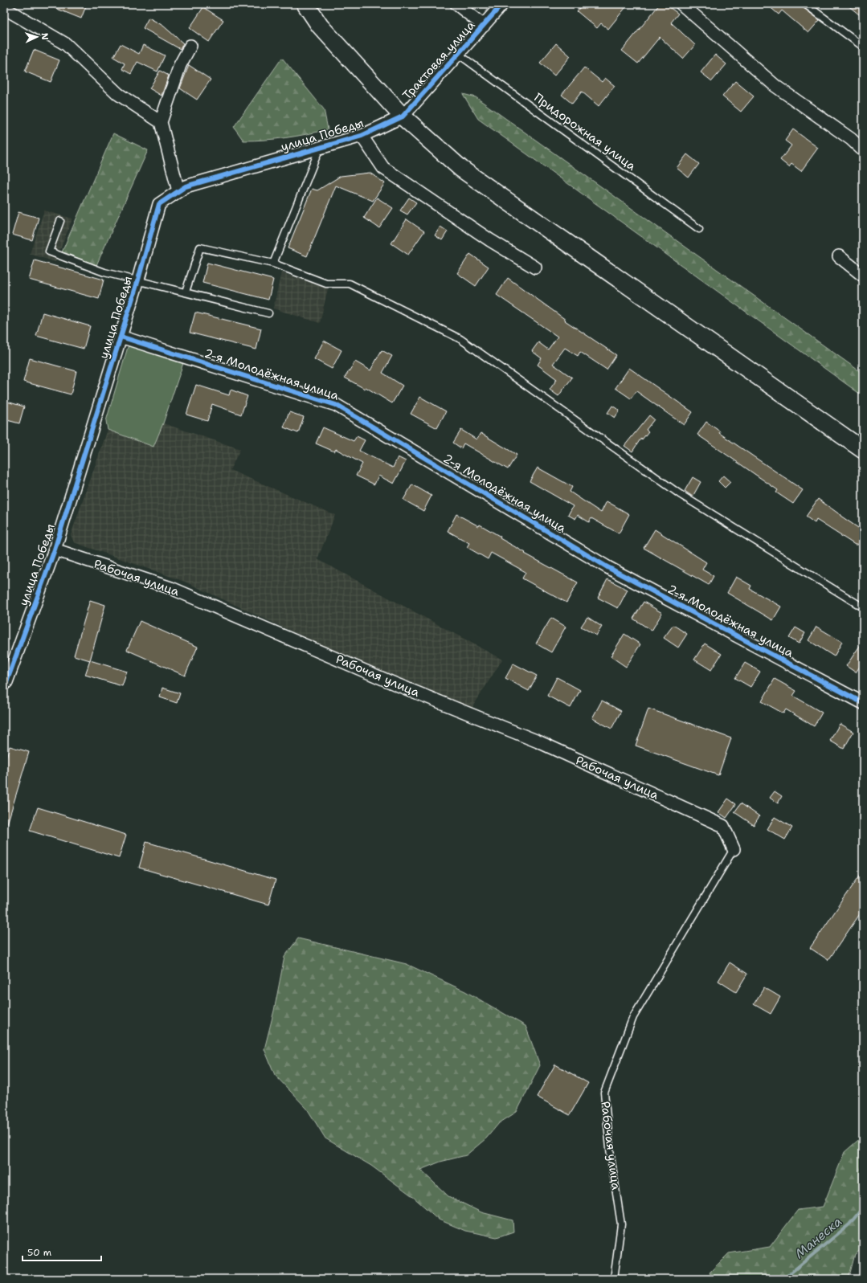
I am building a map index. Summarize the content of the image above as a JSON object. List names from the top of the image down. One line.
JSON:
{"streets":{"street":["Трактовая улица","улица Победы","2-я Молодёжная улица","Рабочая улица"],"lane":["Придорожная улица"]},"crossings":[["Трактовая улица","Придорожная улица"],["Трактовая улица","улица Победы"],["улица Победы","2-я Молодёжная улица"],["улица Победы","Рабочая улица"]],"water":["Манеска"],"scale_bar":"50 m","north":"right"}
